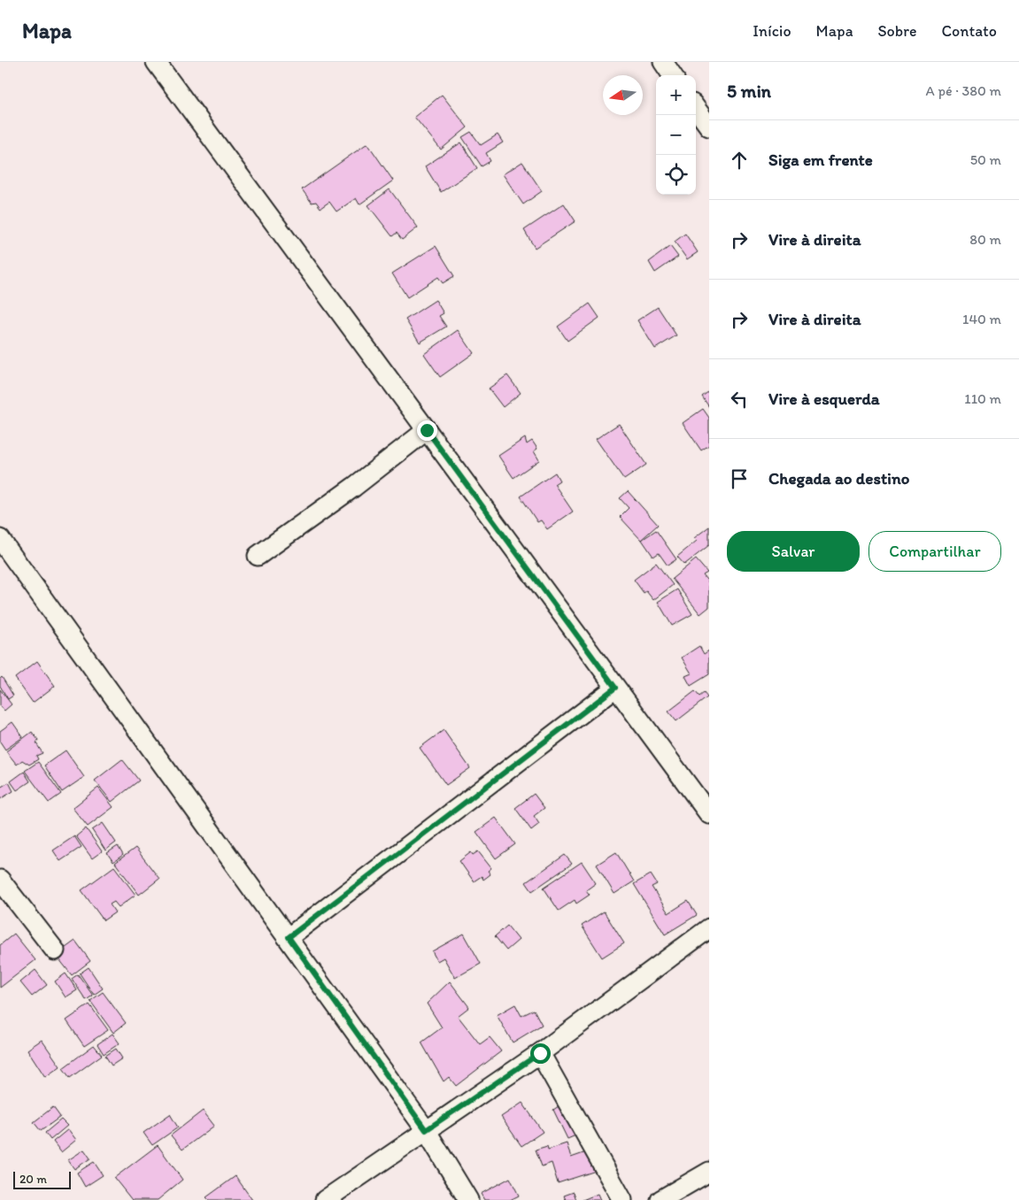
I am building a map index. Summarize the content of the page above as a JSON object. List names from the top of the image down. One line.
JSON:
{"scale_bar":"20 m","north":"left","page":{"header":"Mapa","nav":["Início","Mapa","Sobre","Contato"],"heading":["5 min","A pé · 380 m"],"map_buttons":["+","−"],"list":[["Siga em frente","50 m"],["Vire à direita","80 m"],["Vire à direita","140 m"],["Vire à esquerda","110 m"],"Chegada ao destino"],"buttons":["Salvar","Compartilhar"],"scale":"20 m"}}
